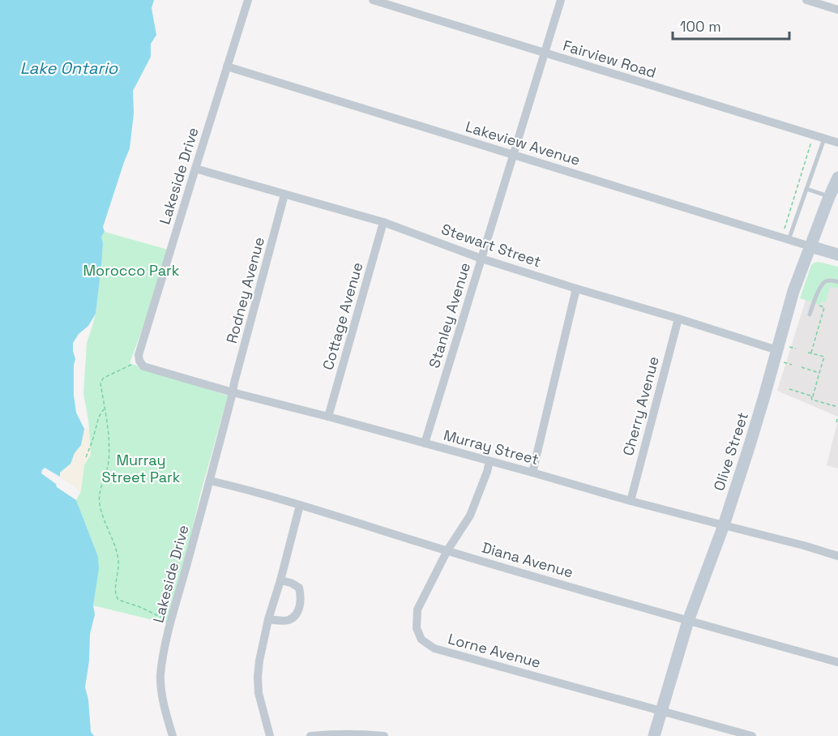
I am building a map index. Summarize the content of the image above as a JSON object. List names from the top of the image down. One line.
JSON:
{"streets":{"street":["Fairview Road","Lakeview Avenue","Lakeside Drive","Stewart Street","Rodney Avenue","Stanley Avenue","Cottage Avenue","Cherry Avenue","Murray Street","Olive Street","Diana Avenue","Lorne Avenue"]},"crossings":[["Fairview Road","Stanley Avenue"],["Lakeview Avenue","Lakeside Drive"],["Lakeview Avenue","Stanley Avenue"],["Lakeview Avenue","Olive Street"],["Lakeside Drive","Stewart Street"],["Lakeside Drive","Rodney Avenue"],["Lakeside Drive","Murray Street"],["Lakeside Drive","Diana Avenue"],["Stewart Street","Rodney Avenue"],["Stewart Street","Stanley Avenue"],["Stewart Street","Cottage Avenue"],["Stewart Street","Cherry Avenue"],["Stewart Street","Olive Street"],["Rodney Avenue","Murray Street"],["Stanley Avenue","Murray Street"],["Cottage Avenue","Murray Street"],["Cherry Avenue","Murray Street"],["Murray Street","Olive Street"],["Murray Street","Lorne Avenue"],["Olive Street","Diana Avenue"],["Olive Street","Lorne Avenue"],["Diana Avenue","Lorne Avenue"]],"water":["Lake Ontario"],"parks":["Morocco Park","Murray Street Park"],"scale_bar":"100 m"}
